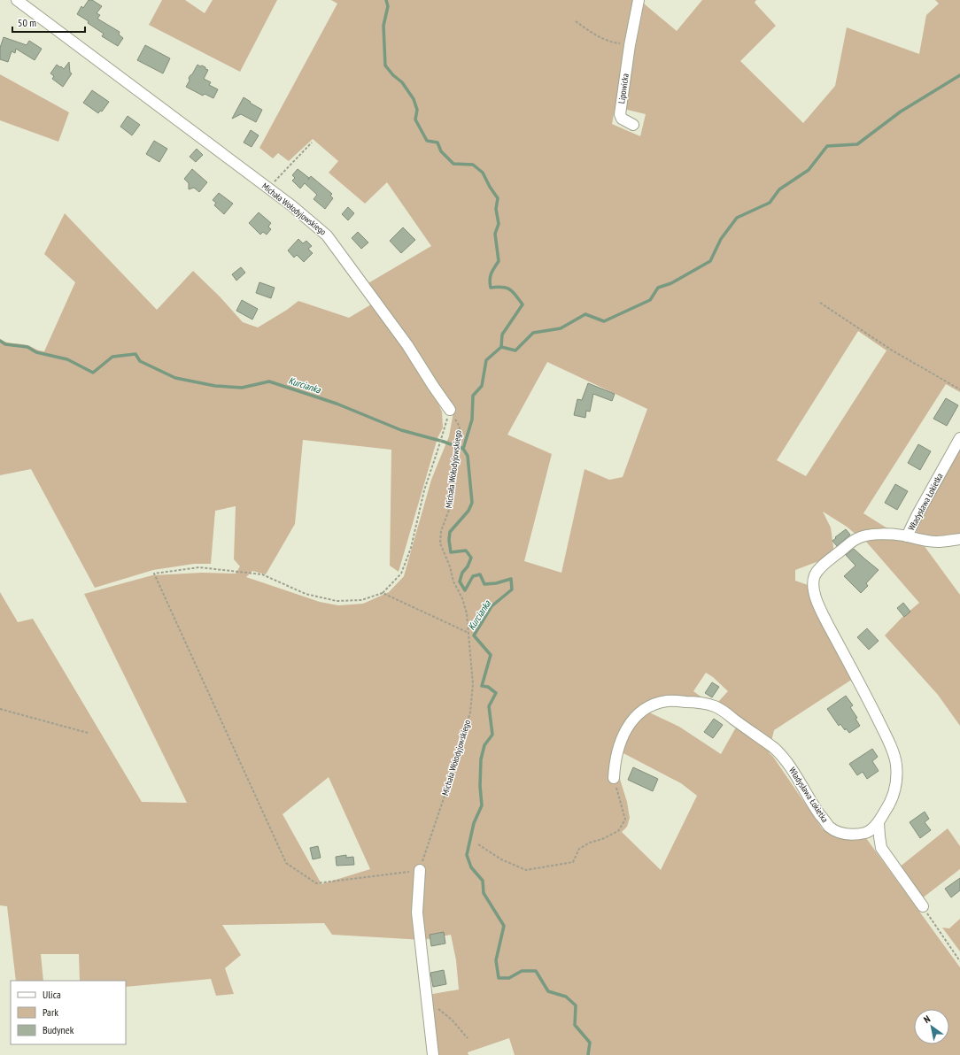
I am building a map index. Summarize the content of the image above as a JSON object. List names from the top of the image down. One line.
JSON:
{"streets":{"street":["Lipowicka","Michała Wołodyjowskiego","Władysława Łokietka"]},"water":["Kurcianka"],"legend":["Ulica","Park","Budynek"],"scale_bar":"50 m","north":"top left"}
